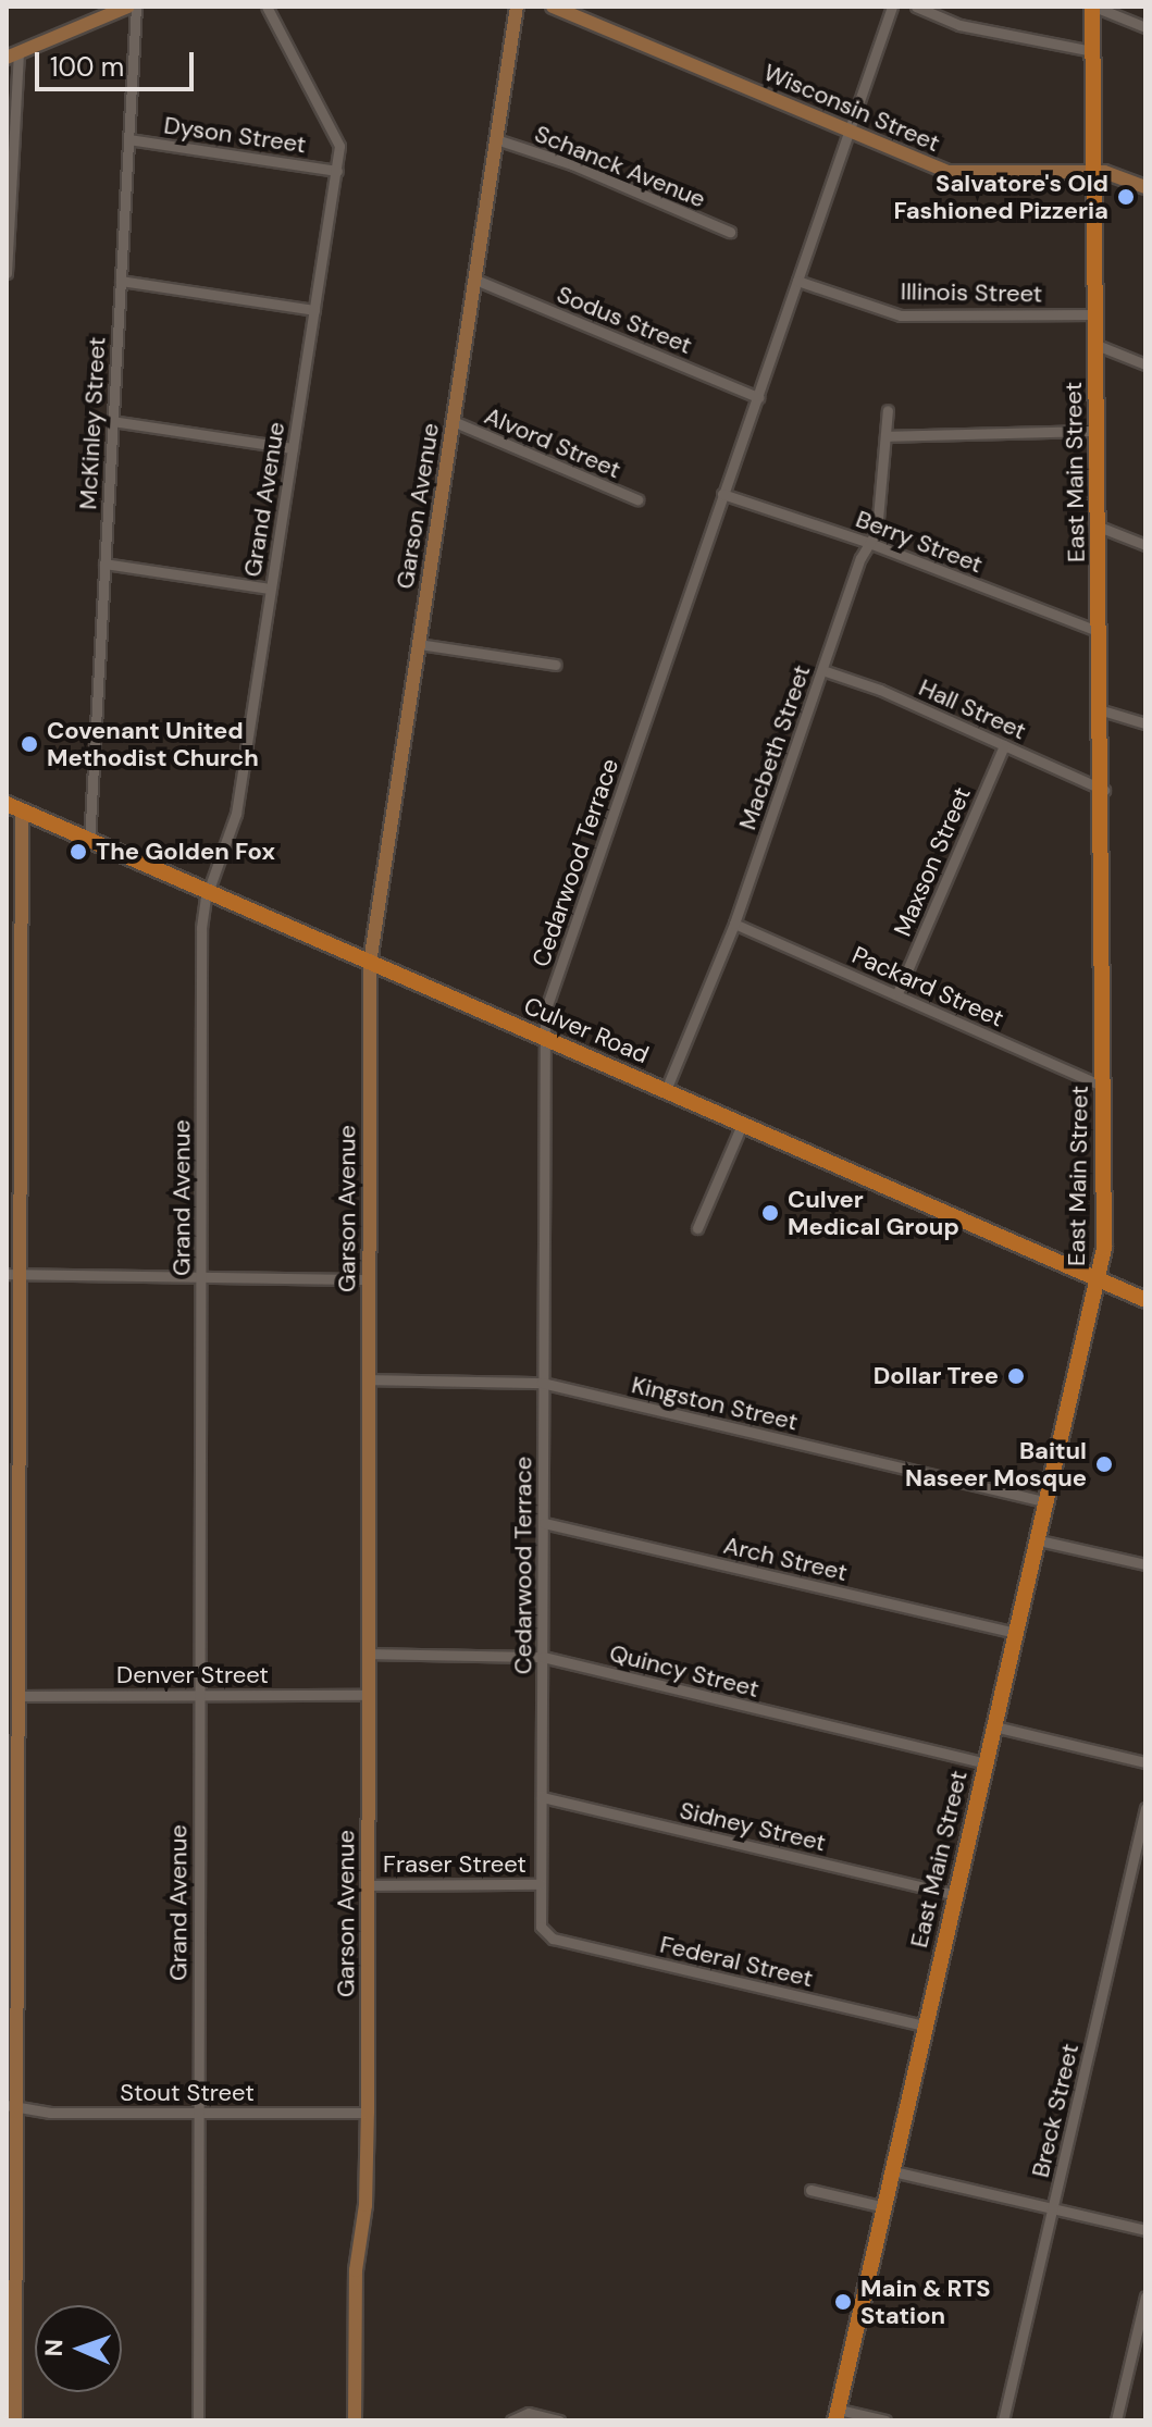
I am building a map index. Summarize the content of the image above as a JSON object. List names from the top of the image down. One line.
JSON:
{"streets":{"main road":["East Main Street","Culver Road"],"street":["Wisconsin Street","Dyson Street","Schanck Avenue","Illinois Street","Sodus Street","McKinley Street","Alvord Street","Grand Avenue","Garson Avenue","Berry Street","Hall Street","Macbeth Street","Maxson Street","Cedarwood Terrace","Packard Street","Kingston Street","Arch Street","Quincy Street","Denver Street","Sidney Street","Fraser Street","Federal Street","Stout Street","Breck Street"]},"crossings":[["Wisconsin Street","East Main Street"],["Wisconsin Street","Cedarwood Terrace"],["Dyson Street","McKinley Street"],["Dyson Street","Grand Avenue"],["Schanck Avenue","Garson Avenue"],["Illinois Street","East Main Street"],["Illinois Street","Cedarwood Terrace"],["Sodus Street","Garson Avenue"],["Sodus Street","Cedarwood Terrace"],["McKinley Street","Culver Road"],["Alvord Street","Garson Avenue"],["East Main Street","Berry Street"],["East Main Street","Hall Street"],["East Main Street","Packard Street"],["East Main Street","Culver Road"],["East Main Street","Kingston Street"],["East Main Street","Arch Street"],["East Main Street","Quincy Street"],["East Main Street","Sidney Street"],["East Main Street","Federal Street"],["Grand Avenue","Culver Road"],["Grand Avenue","Denver Street"],["Grand Avenue","Stout Street"],["Garson Avenue","Culver Road"],["Garson Avenue","Kingston Street"],["Garson Avenue","Quincy Street"],["Garson Avenue","Denver Street"],["Garson Avenue","Fraser Street"],["Garson Avenue","Stout Street"],["Berry Street","Macbeth Street"],["Berry Street","Cedarwood Terrace"],["Hall Street","Macbeth Street"],["Hall Street","Maxson Street"],["Macbeth Street","Packard Street"],["Macbeth Street","Culver Road"],["Maxson Street","Packard Street"],["Cedarwood Terrace","Culver Road"],["Cedarwood Terrace","Kingston Street"],["Cedarwood Terrace","Arch Street"],["Cedarwood Terrace","Quincy Street"],["Cedarwood Terrace","Sidney Street"],["Cedarwood Terrace","Fraser Street"],["Cedarwood Terrace","Federal Street"]],"places":["Salvatore's Old Fashioned Pizzeria","Covenant United Methodist Church","The Golden Fox","Culver Medical Group","Dollar Tree","Baitul Naseer Mosque","Main & RTS Station"],"scale_bar":"100 m","north":"left"}
